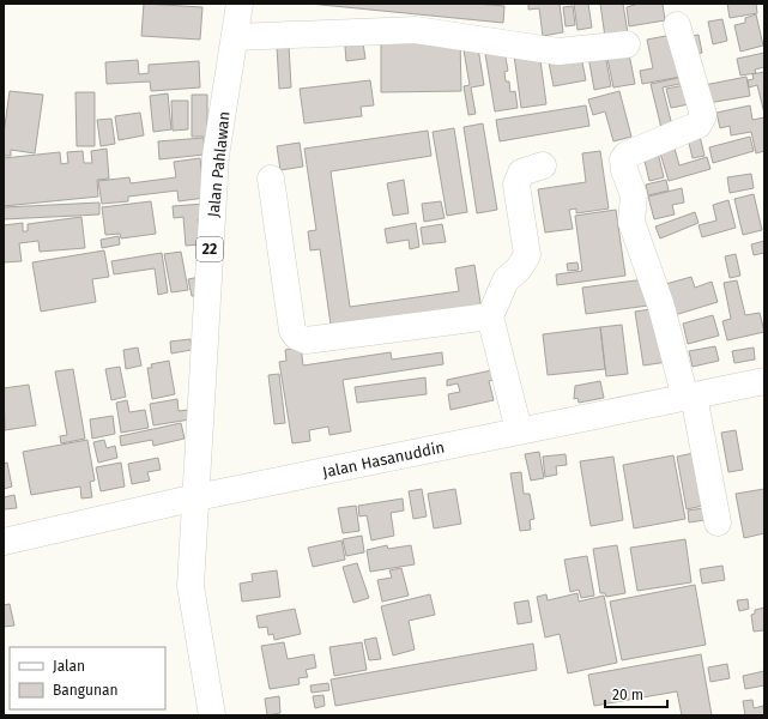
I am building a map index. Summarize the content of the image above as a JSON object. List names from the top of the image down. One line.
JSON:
{"streets":{"main road":["Jalan Pahlawan","22","Jalan Hasanuddin"]},"crossings":[["Jalan Pahlawan","22"],["Jalan Pahlawan","Jalan Hasanuddin"],["22","Jalan Hasanuddin"]],"legend":["Jalan","Bangunan"],"scale_bar":"20 m"}
